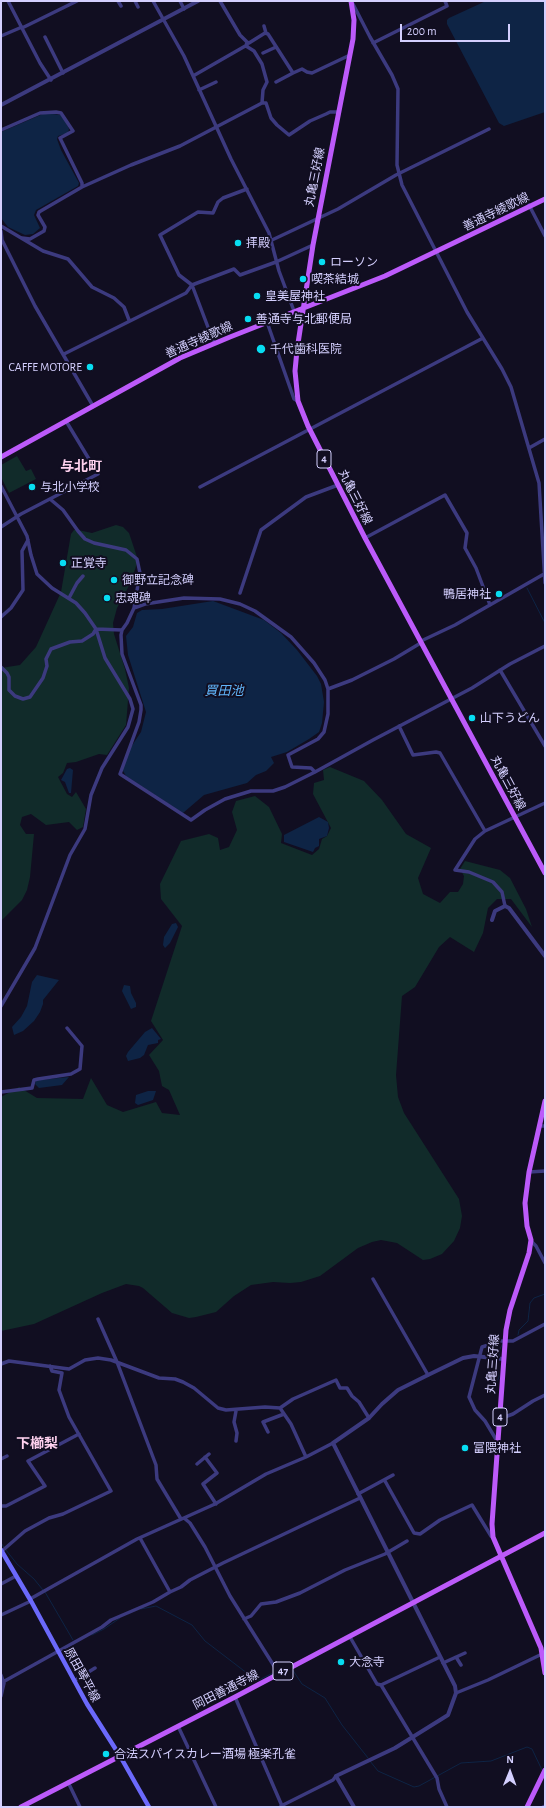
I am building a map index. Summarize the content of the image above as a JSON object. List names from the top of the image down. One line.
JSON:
{"streets":{"main road":["丸亀三好線","善通寺綾歌線","4","47","原田琴平線","岡田善通寺線"]},"crossings":[["丸亀三好線","善通寺綾歌線"],["丸亀三好線","岡田善通寺線"],["原田琴平線","岡田善通寺線"]],"districts":["与北町","下櫛梨"],"water":["買田池"],"places":["拝殿","ローソン","喫茶結城","皇美屋神社","善通寺与北郵便局","千代歯科医院","CAFFE MOTORE","与北小学校","正覚寺","御野立記念碑","鴨居神社","忠魂碑","山下うどん","富隈神社","大念寺","合法スパイスカレー酒場 極楽孔雀"],"scale_bar":"200 m","north":"top"}
